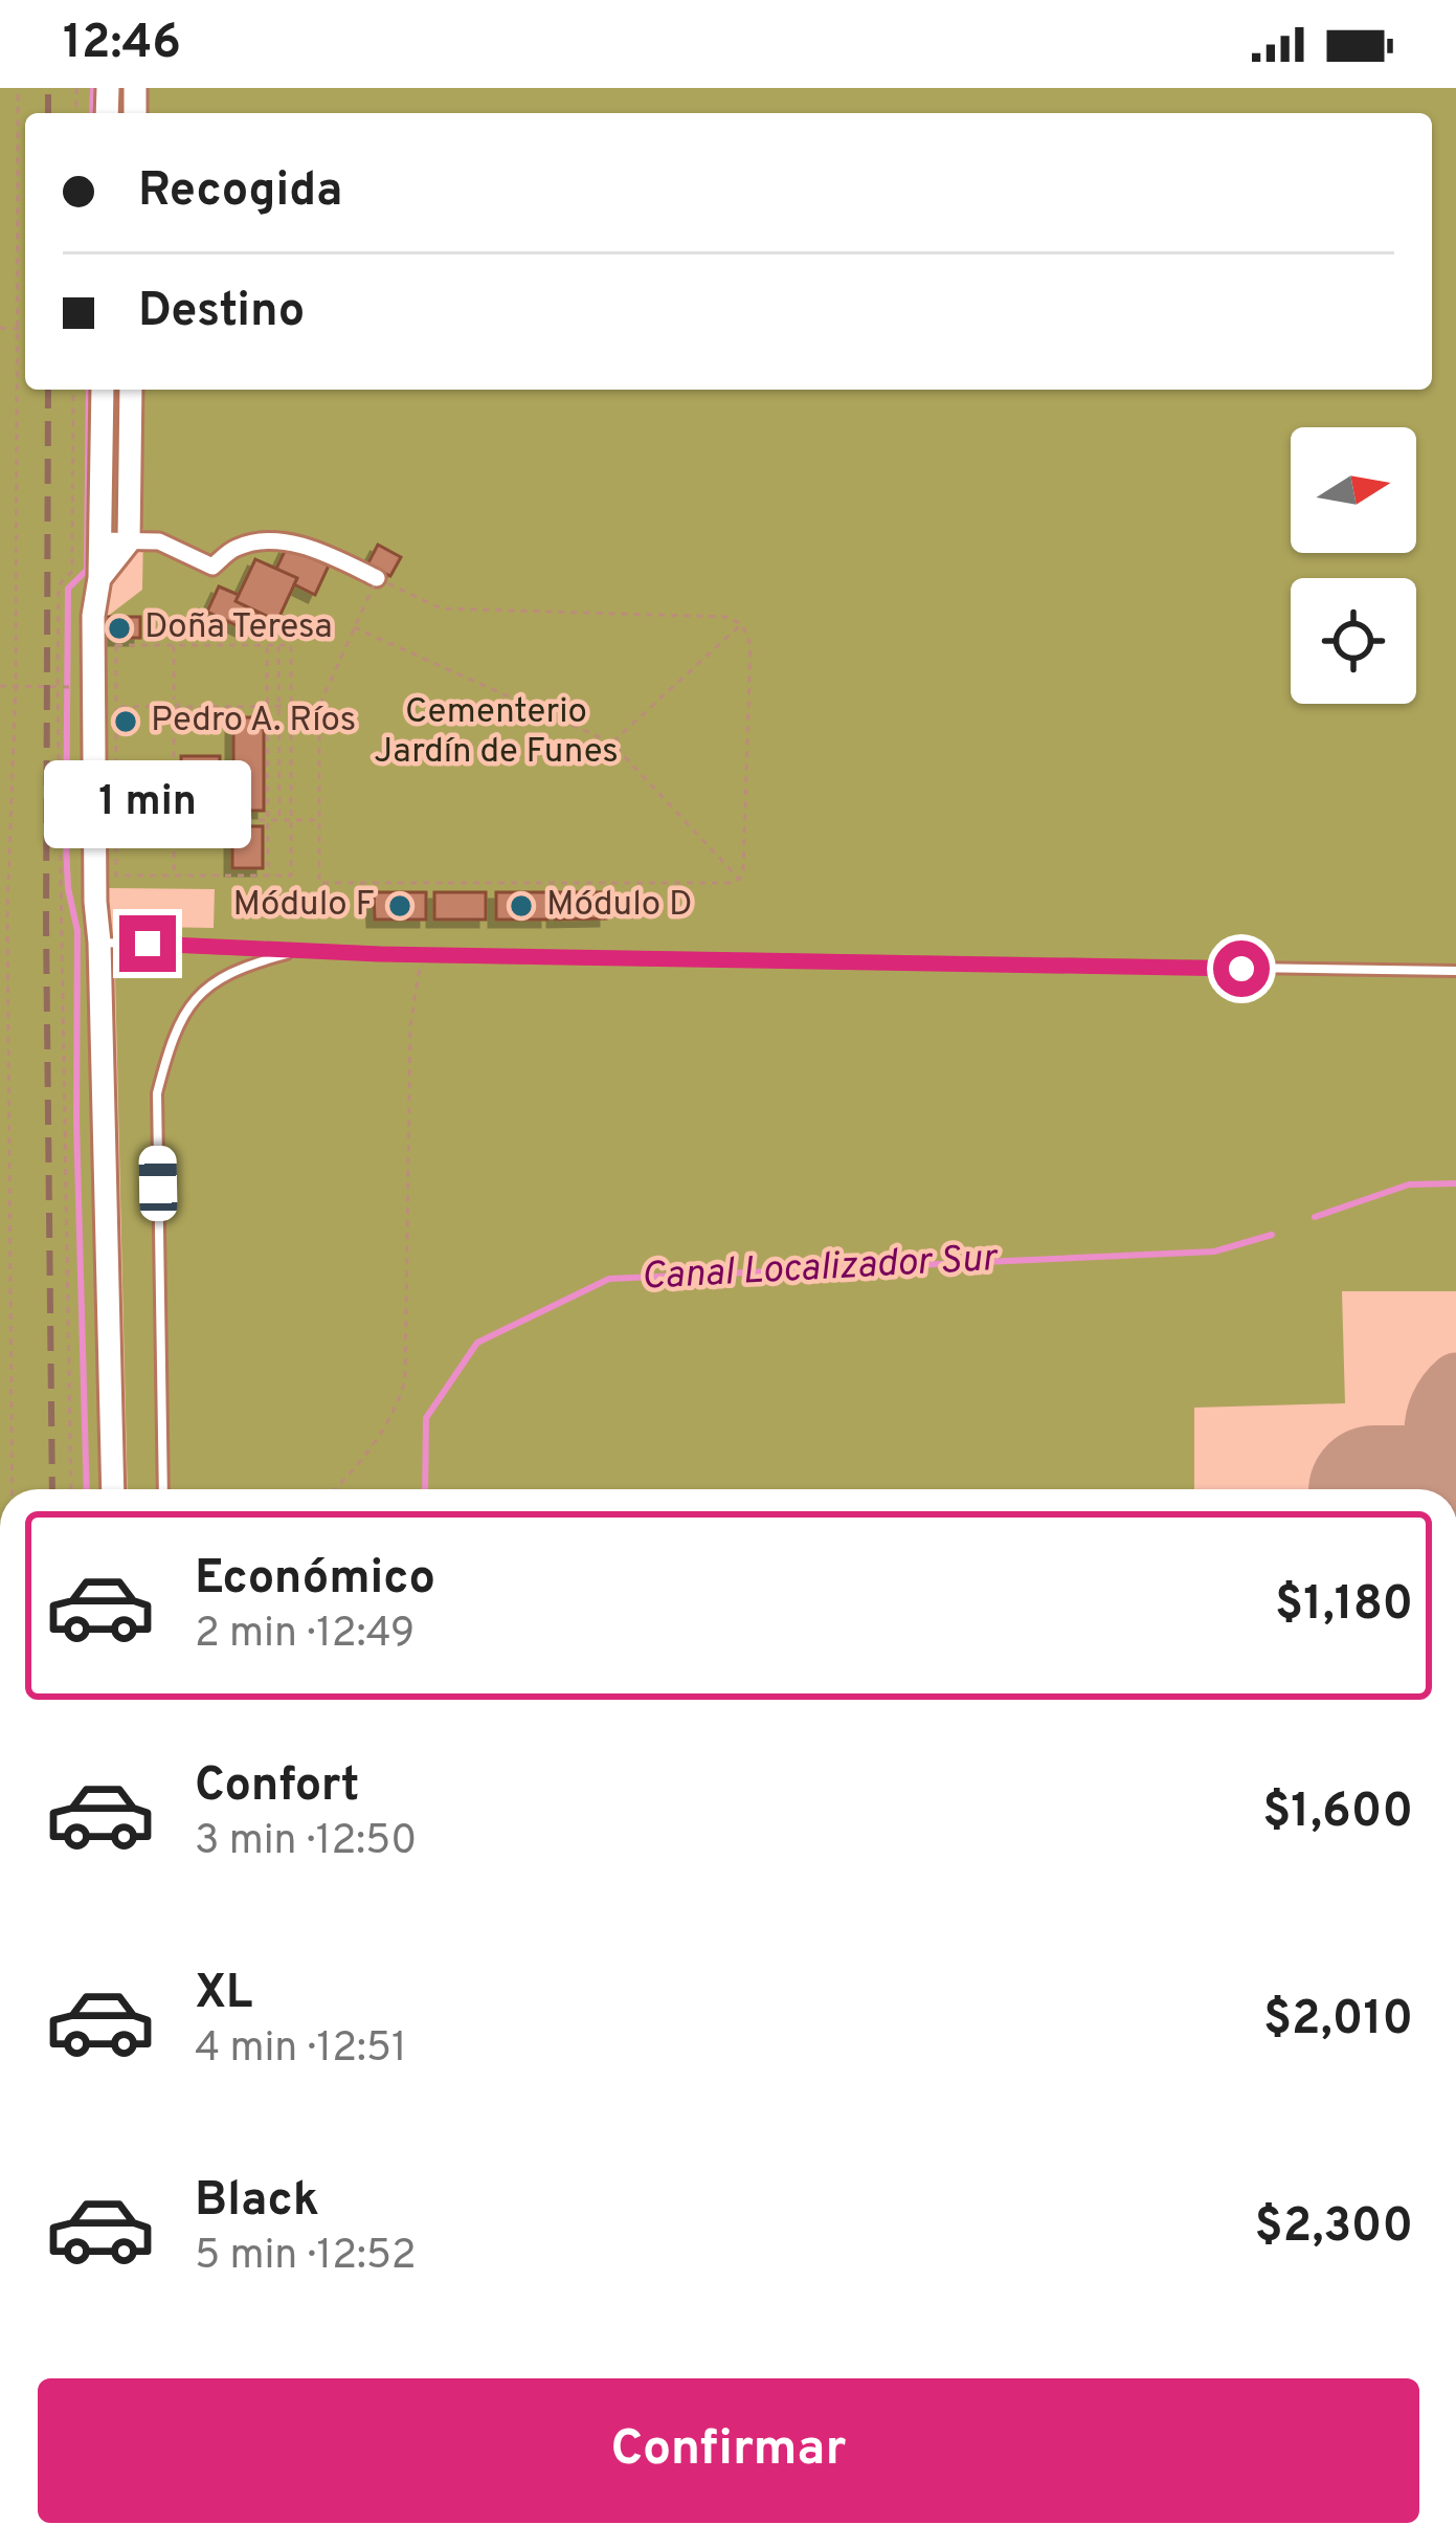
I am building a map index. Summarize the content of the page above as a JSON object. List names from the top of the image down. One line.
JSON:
{"water":["Canal Localizador Sur"],"parks":["Cementerio Jardín de Funes"],"places":["Doña Teresa","Pedro A. Ríos","Módulo F","Módulo D"],"north":"right","page":{"status":"12:46","banner":["Recogida","Destino"],"bubble":"1 min","list":[{"name":"Económico","note":"2 min · 12:49","value":"$1,180"},{"name":"Confort","note":"3 min · 12:50","value":"$1,600"},{"name":"XL","note":"4 min · 12:51","value":"$2,010"},{"name":"Black","note":"5 min · 12:52","value":"$2,300"}],"buttons":"Confirmar"}}
